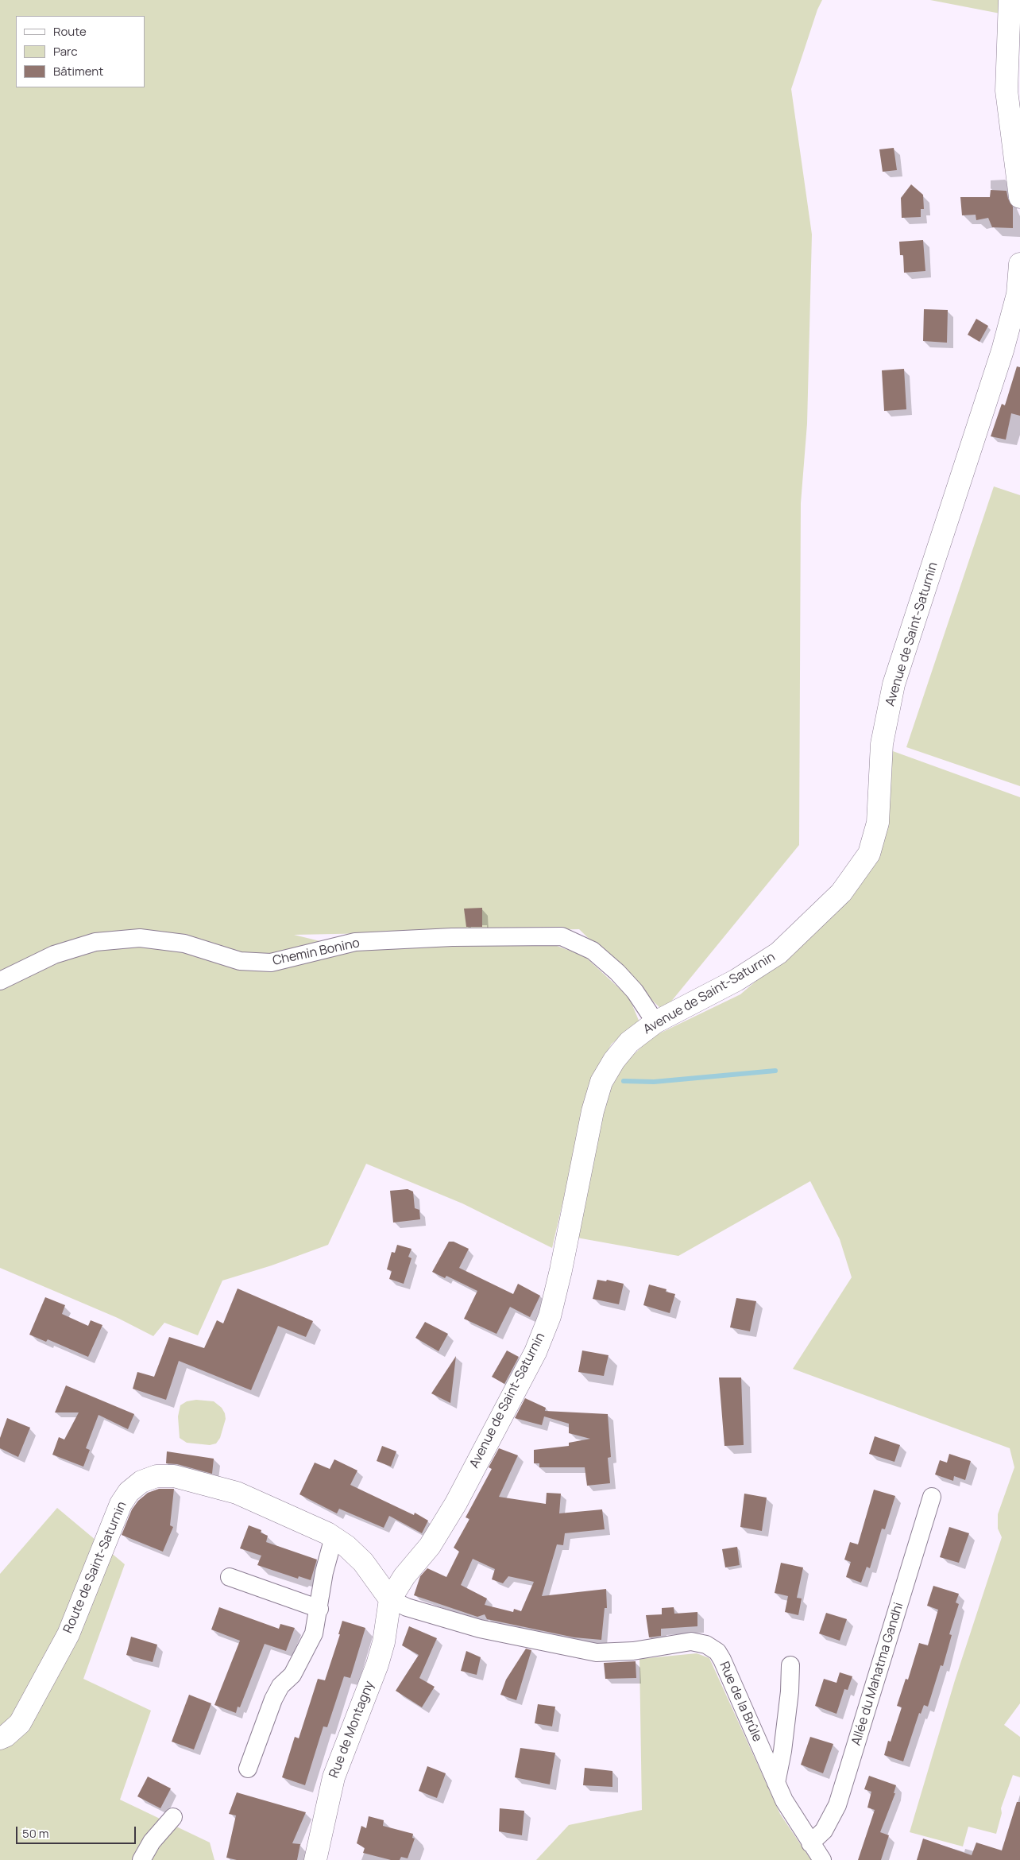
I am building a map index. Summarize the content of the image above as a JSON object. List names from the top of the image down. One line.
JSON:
{"streets":{"main road":["Avenue de Saint-Saturnin","Route de Saint-Saturnin","Rue de Montagny"],"street":["Chemin Bonino","Allée du Mahatma Gandhi","Rue de la Brûle"]},"crossings":[["Avenue de Saint-Saturnin","Chemin Bonino"],["Avenue de Saint-Saturnin","Route de Saint-Saturnin"],["Avenue de Saint-Saturnin","Rue de la Brûle"],["Avenue de Saint-Saturnin","Rue de Montagny"],["Route de Saint-Saturnin","Rue de la Brûle"],["Route de Saint-Saturnin","Rue de Montagny"],["Allée du Mahatma Gandhi","Rue de la Brûle"],["Rue de la Brûle","Rue de Montagny"]],"legend":["Route","Parc","Bâtiment"],"scale_bar":"50 m"}
